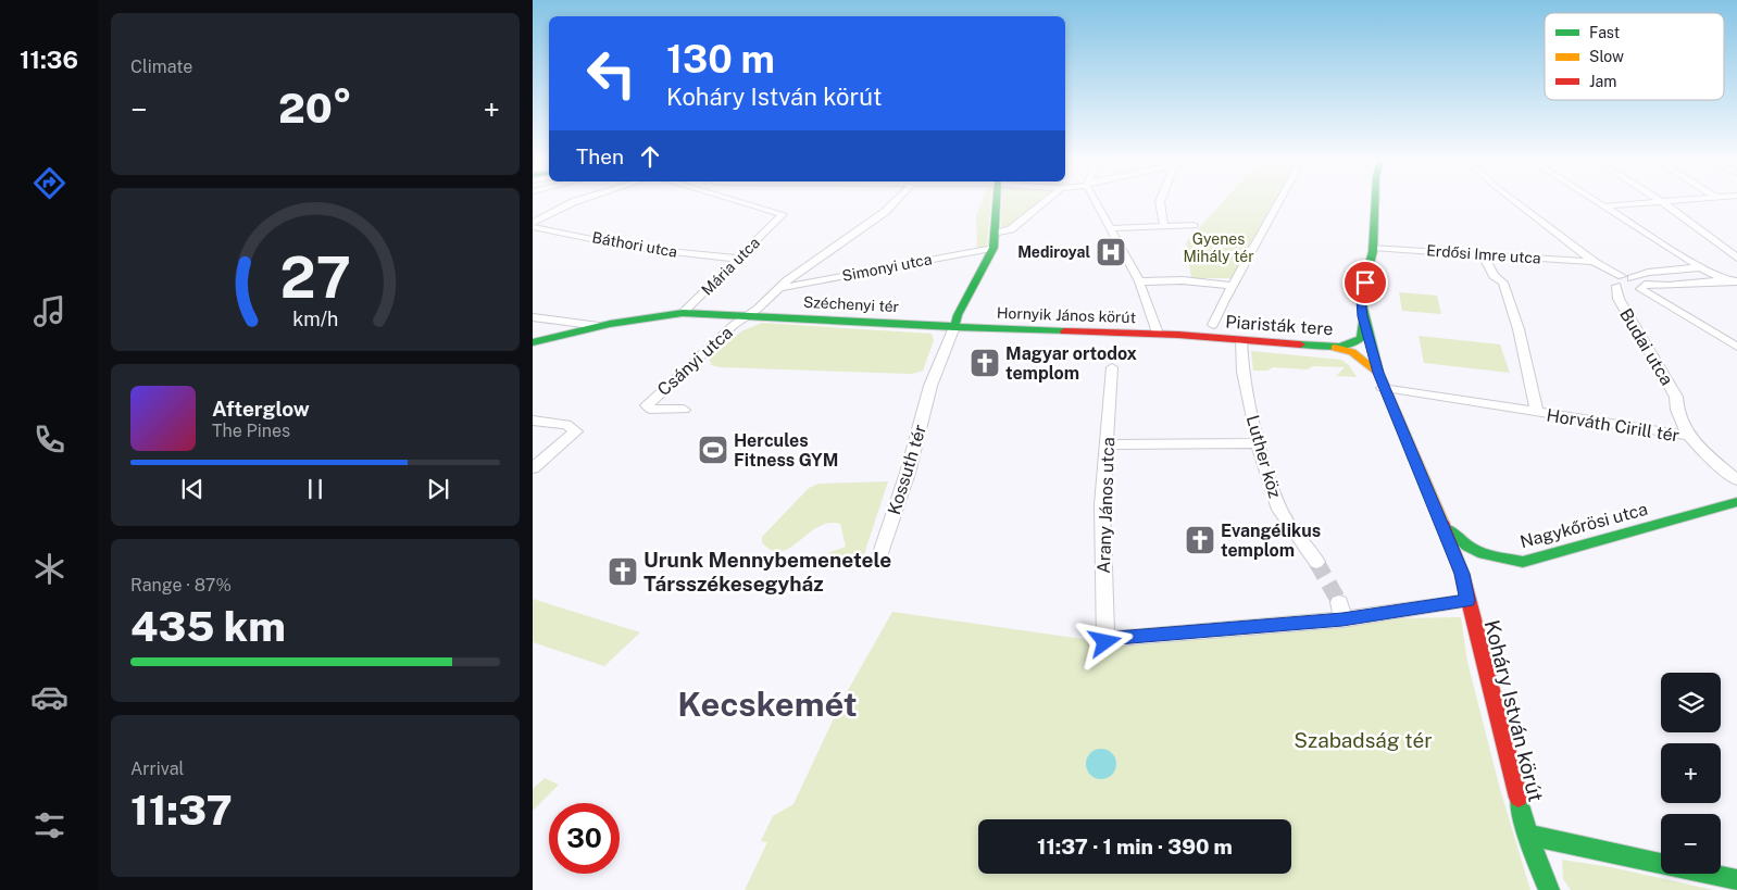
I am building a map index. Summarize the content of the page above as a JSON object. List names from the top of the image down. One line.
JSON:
{"streets":{"street":["Báthori utca","Erdősi Imre utca","Mária utca","Simonyi utca","Széchenyi tér","Hornyik János körút","Piaristák tere","Budai utca","Csányi utca","Horváth Cirill tér","Luther köz","Kossuth tér","Arany János utca","Nagykőrösi utca","Koháry István körút"]},"crossings":[["Báthori utca","Mária utca"],["Erdősi Imre utca","Budai utca"],["Erdősi Imre utca","Horváth Cirill tér"],["Mária utca","Széchenyi tér"],["Széchenyi tér","Hornyik János körút"],["Széchenyi tér","Csányi utca"],["Széchenyi tér","Kossuth tér"],["Hornyik János körút","Piaristák tere"],["Hornyik János körút","Kossuth tér"],["Piaristák tere","Luther köz"],["Budai utca","Horváth Cirill tér"],["Horváth Cirill tér","Koháry István körút"],["Nagykőrösi utca","Koháry István körút"]],"districts":["Kecskemét"],"parks":["Gyenes Mihály tér","Szabadság tér"],"places":{"hospital":["Mediroyal"],"church":["Magyar ortodox templom","Evangélikus templom","Urunk Mennybemenetele Társszékesegyház"],"sports":["Hercules Fitness GYM"]},"legend":["Fast","Slow","Jam"],"page":{"tabs":"11:36","tile":["Climate",["Range · 87%","435 km"],["Arrival","11:37"]],"turn":["130 m","Koháry István körút"],"heat":["−","20°","+"],"then":"Then","song":["Afterglow","The Pines"],"map_buttons":["+","−"],"limit":"30","trip":"11:37 · 1 min · 390 m","gauge":["27","km/h"]}}
